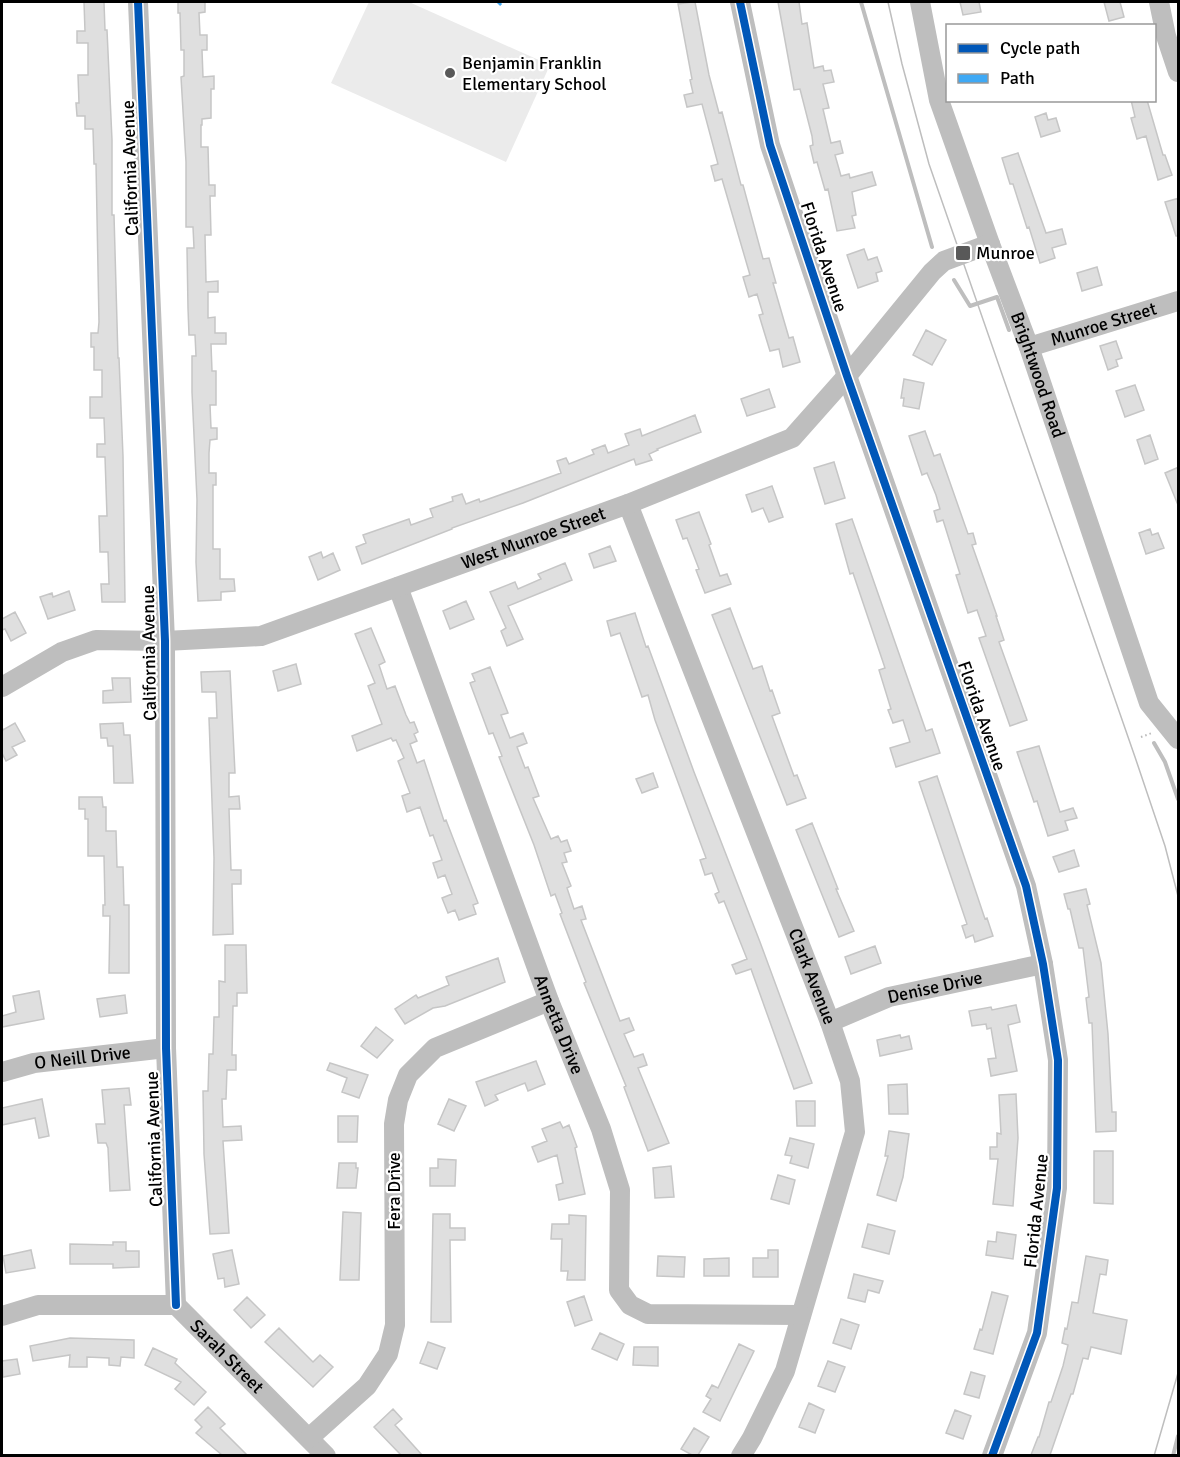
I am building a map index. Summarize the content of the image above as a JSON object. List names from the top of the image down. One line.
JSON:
{"streets":{"street":["California Avenue","Florida Avenue","Munroe Street","Brightwood Road","West Munroe Street","Clark Avenue","Denise Drive","Annetta Drive","O Neill Drive","Fera Drive","Sarah Street"]},"crossings":[["California Avenue","West Munroe Street"],["California Avenue","O Neill Drive"],["California Avenue","Sarah Street"],["Florida Avenue","West Munroe Street"],["Florida Avenue","Denise Drive"],["Munroe Street","Brightwood Road"],["Brightwood Road","West Munroe Street"],["West Munroe Street","Clark Avenue"],["West Munroe Street","Annetta Drive"],["Clark Avenue","Denise Drive"],["Clark Avenue","Annetta Drive"],["Annetta Drive","Fera Drive"],["Fera Drive","Sarah Street"]],"places":{"other":["Benjamin Franklin Elementary School"],"transit":["Munroe"]},"legend":["Cycle path","Path"]}
